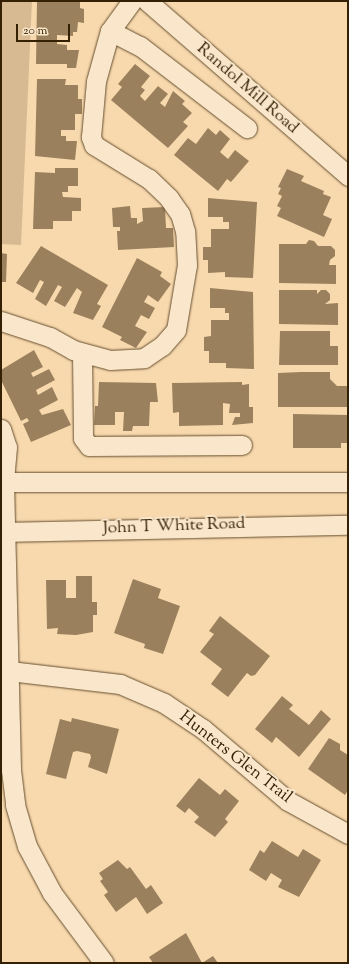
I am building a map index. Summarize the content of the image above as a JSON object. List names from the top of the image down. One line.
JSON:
{"streets":{"street":["Randol Mill Road","John T White Road","Hunters Glen Trail"]},"scale_bar":"20 m"}
